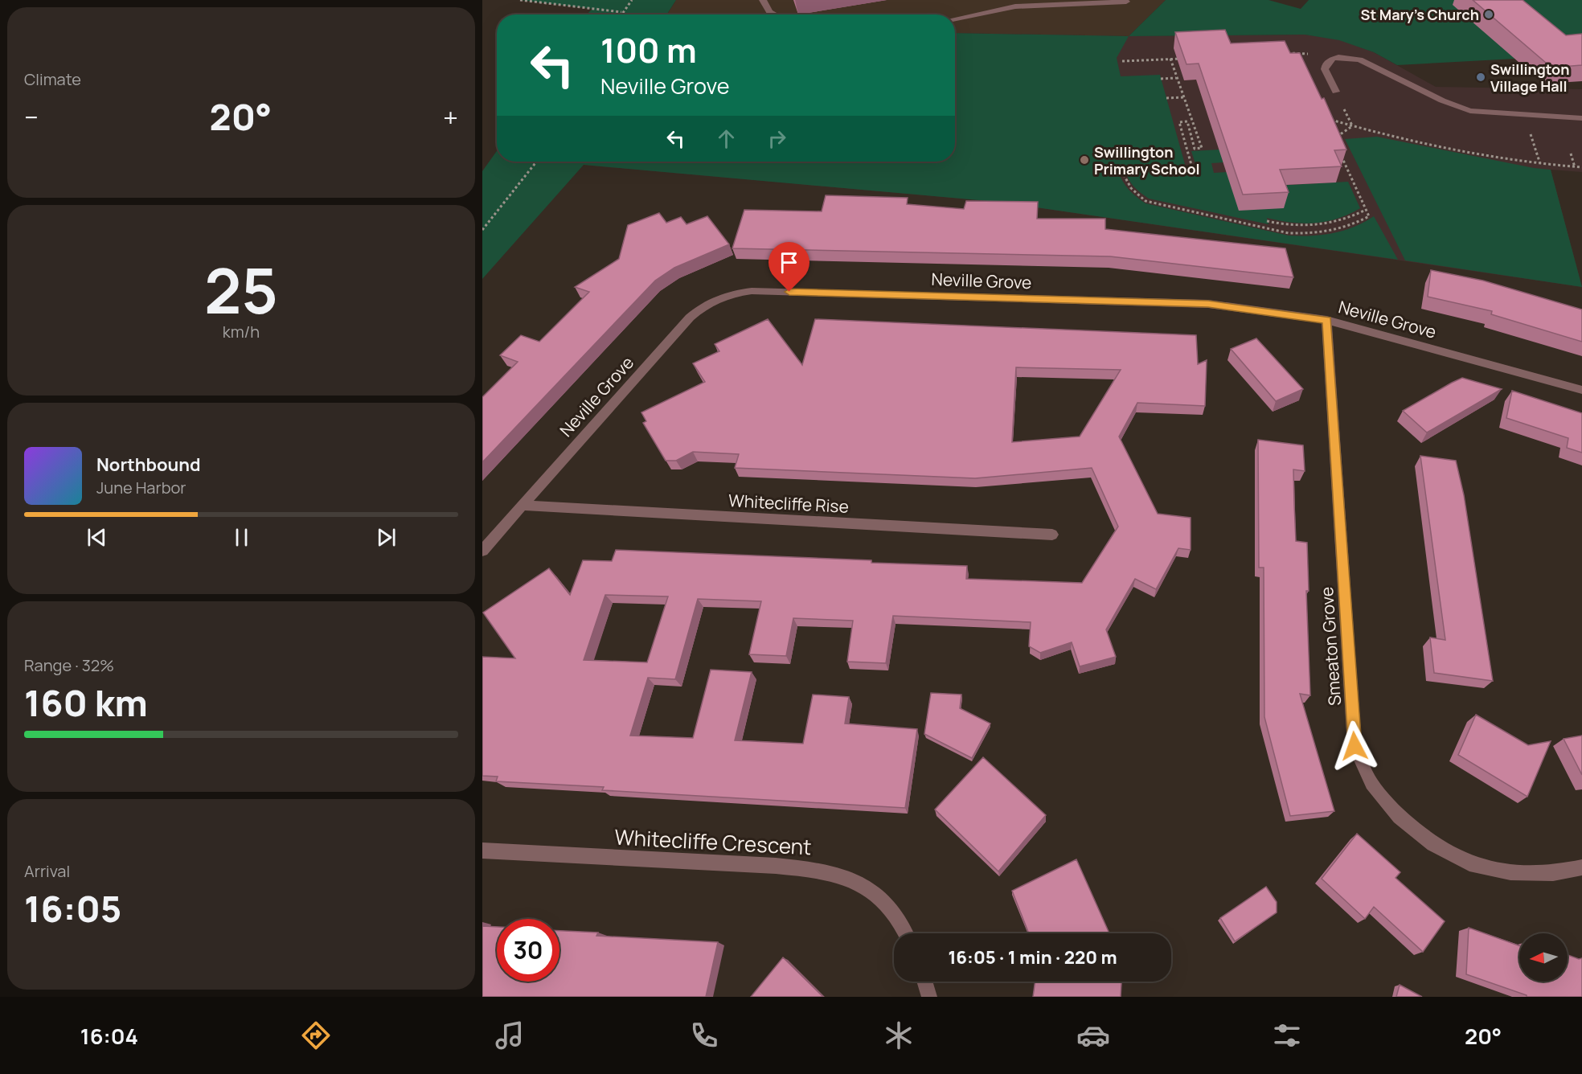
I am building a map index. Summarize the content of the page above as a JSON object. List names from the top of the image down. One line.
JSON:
{"streets":{"street":["Neville Grove","Whitecliffe Rise","Smeaton Grove","Whitecliffe Crescent"]},"crossings":[["Neville Grove","Whitecliffe Rise"],["Neville Grove","Smeaton Grove"]],"places":["St Mary's Church","Swillington Village Hall","Swillington Primary School"],"north":"left","page":{"tile":["Climate",["25","km/h"],["Range · 32%","160 km"],["Arrival","16:05"]],"turn":["100 m","Neville Grove"],"heat":["−","20°","+"],"song":["Northbound","June Harbor"],"limit":"30","trip":"16:05 · 1 min · 220 m","tabs":["16:04","20°"]}}
